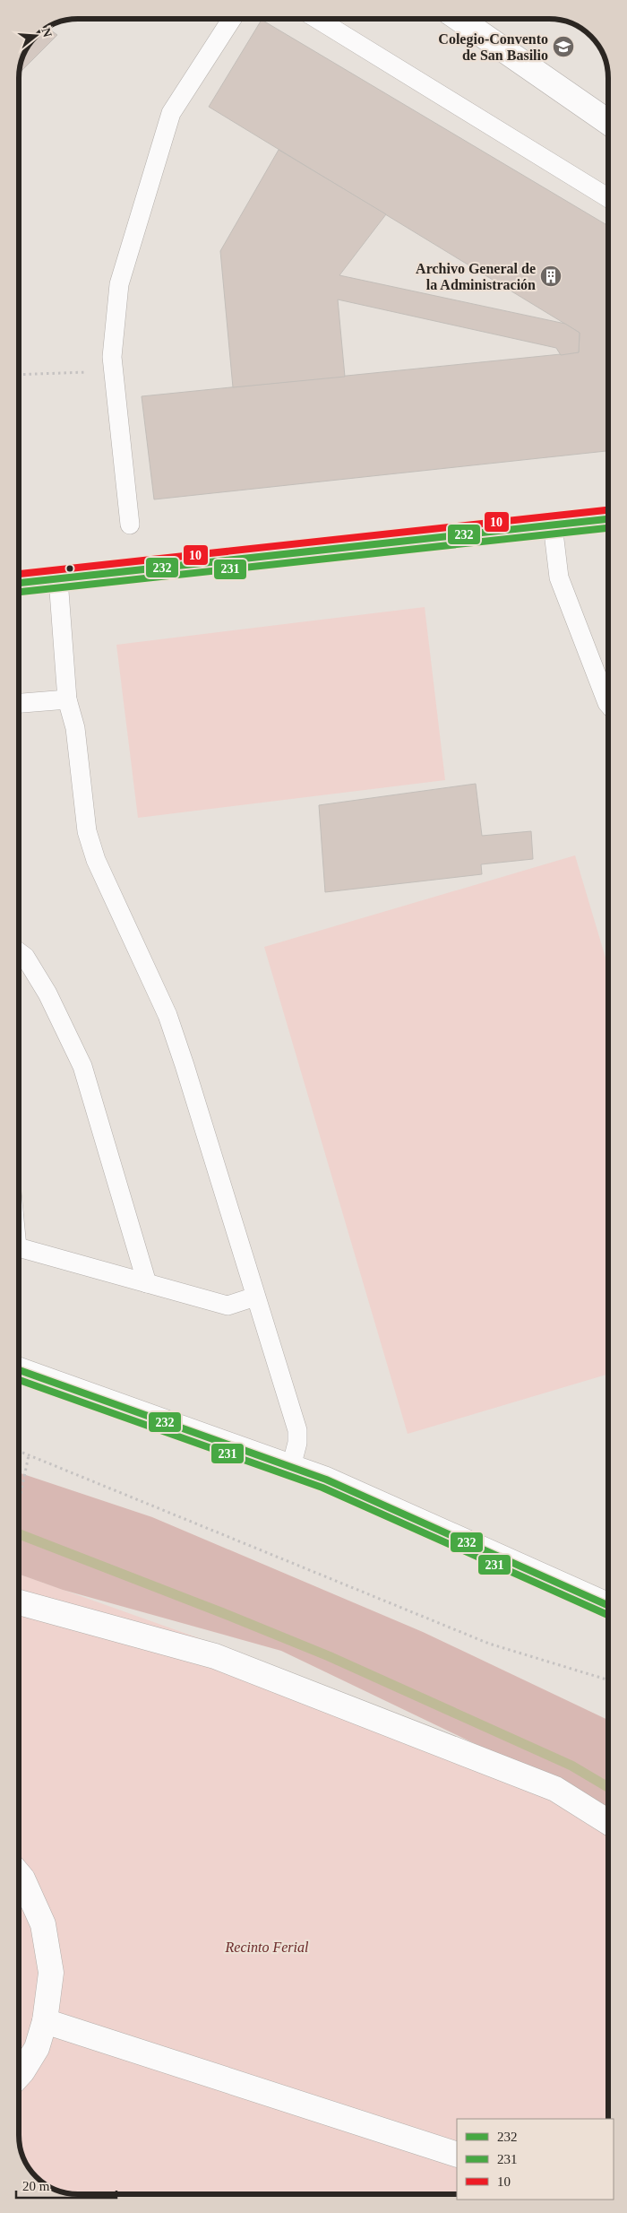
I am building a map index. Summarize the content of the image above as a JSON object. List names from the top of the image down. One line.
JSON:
{"parks":["Recinto Ferial"],"places":{"school or university":["Colegio-Convento de San Basilio"],"building":["Archivo General de la Administración"]},"lines":["transit line 10","transit line 232","transit line 231"],"legend":["232","231","10"],"scale_bar":"20 m","north":"right"}
